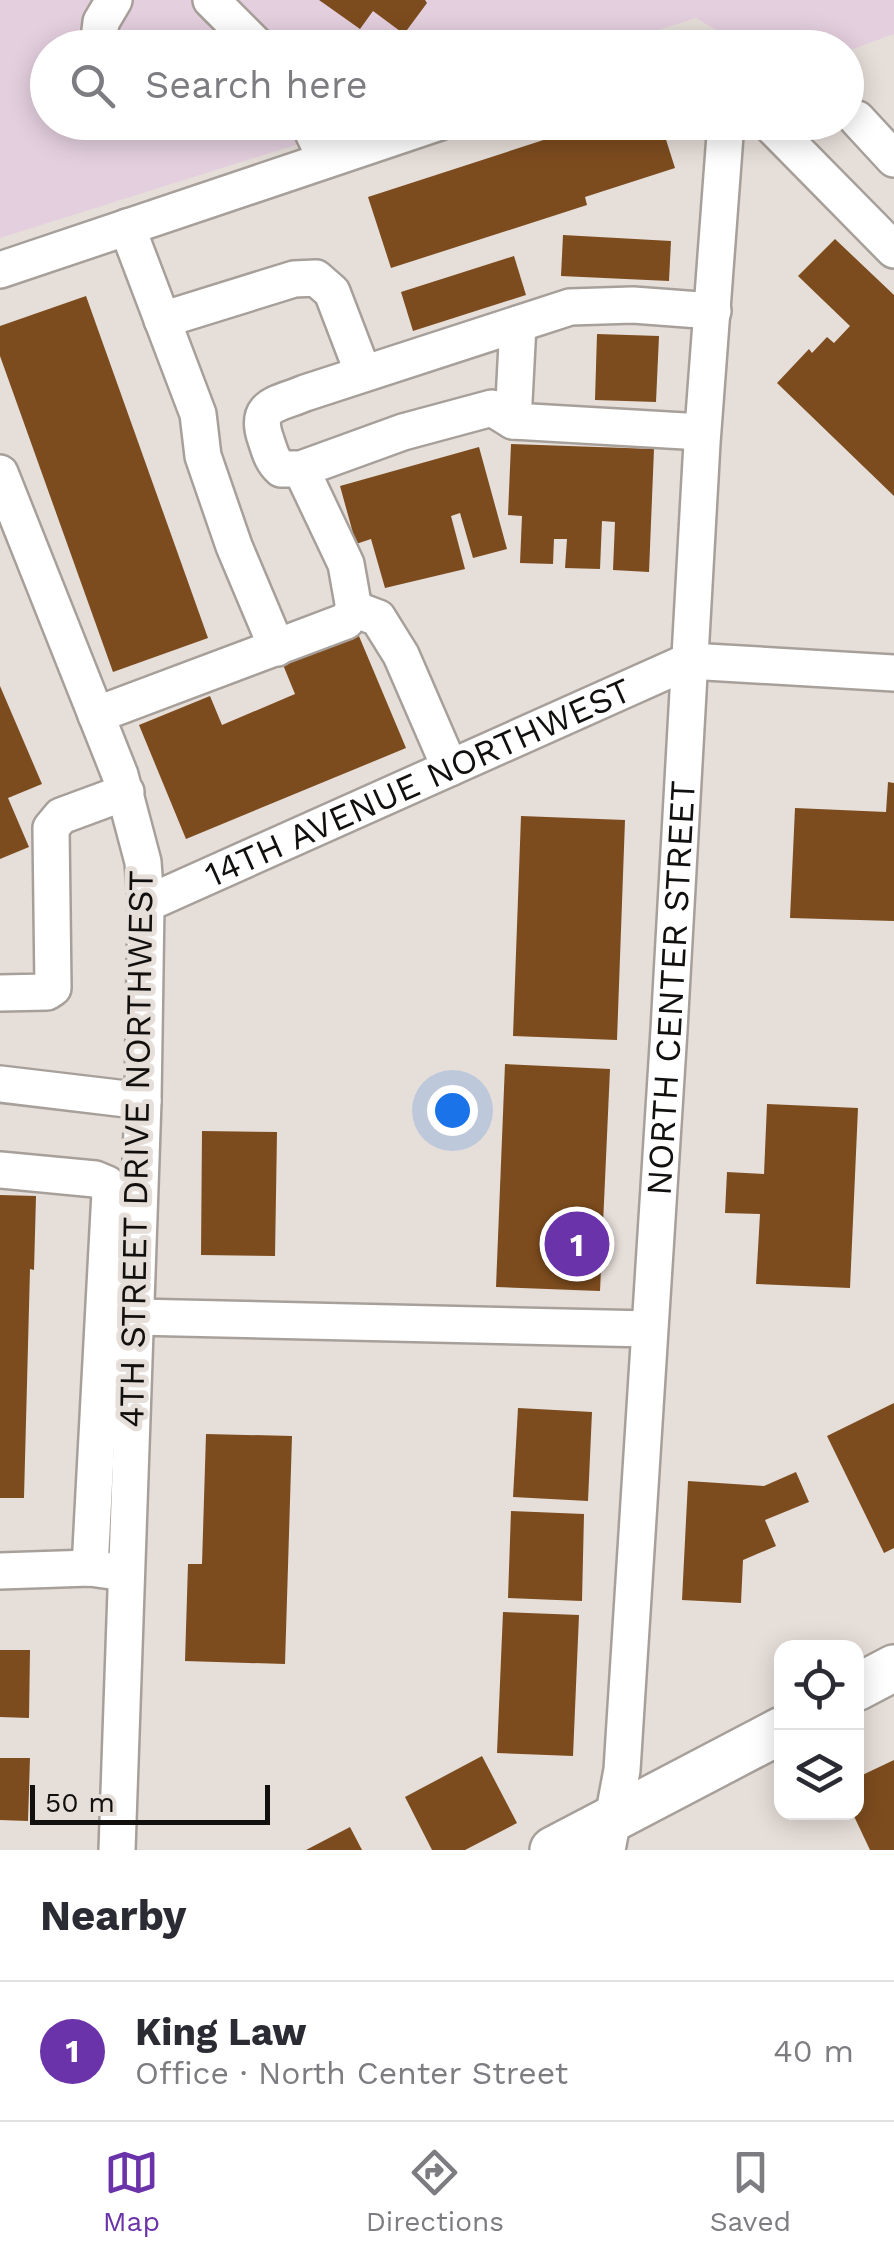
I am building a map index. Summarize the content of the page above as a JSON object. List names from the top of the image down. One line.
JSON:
{"streets":{"street":["14TH AVENUE NORTHWEST","NORTH CENTER STREET","4TH STREET DRIVE NORTHWEST"]},"crossings":[["14TH AVENUE NORTHWEST","NORTH CENTER STREET"],["14TH AVENUE NORTHWEST","4TH STREET DRIVE NORTHWEST"]],"scale_bar":"50 m","page":{"search":"Search here","pins":"1","scale":"50 m","heading":"Nearby","list":[{"mark":"1","name":"King Law","note":"Office · North Center Street","value":"40 m"}],"nav":["Map","Directions","Saved"]}}
